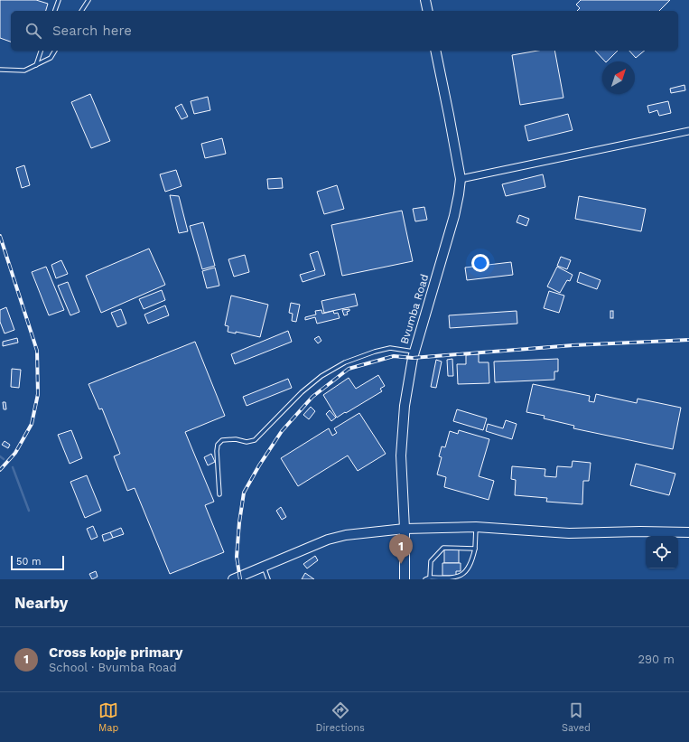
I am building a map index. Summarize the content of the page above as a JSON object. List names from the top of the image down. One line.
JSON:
{"streets":{"street":["Bvumba Road"]},"scale_bar":"50 m","north":"top right","page":{"search":"Search here","pins":"1","scale":"50 m","heading":"Nearby","list":[{"mark":"1","name":"Cross kopje primary","note":"School · Bvumba Road","value":"290 m"}],"nav":["Map","Directions","Saved"]}}
